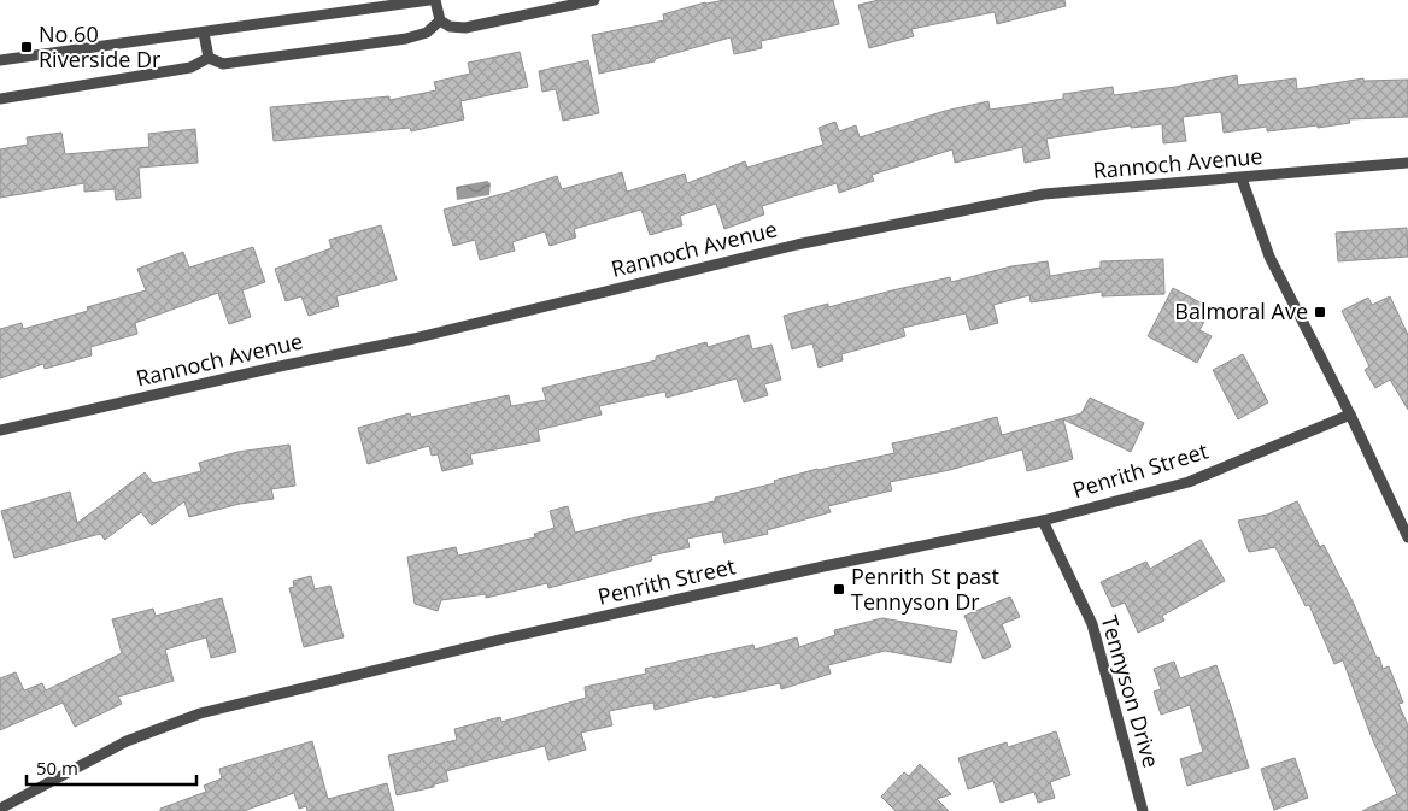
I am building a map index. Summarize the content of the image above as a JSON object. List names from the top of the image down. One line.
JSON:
{"streets":{"street":["Rannoch Avenue","Penrith Street","Tennyson Drive"]},"crossings":[["Penrith Street","Tennyson Drive"]],"places":{"transit":["No.60 Riverside Dr","Balmoral Ave","Penrith St past Tennyson Dr"]},"scale_bar":"50 m"}
